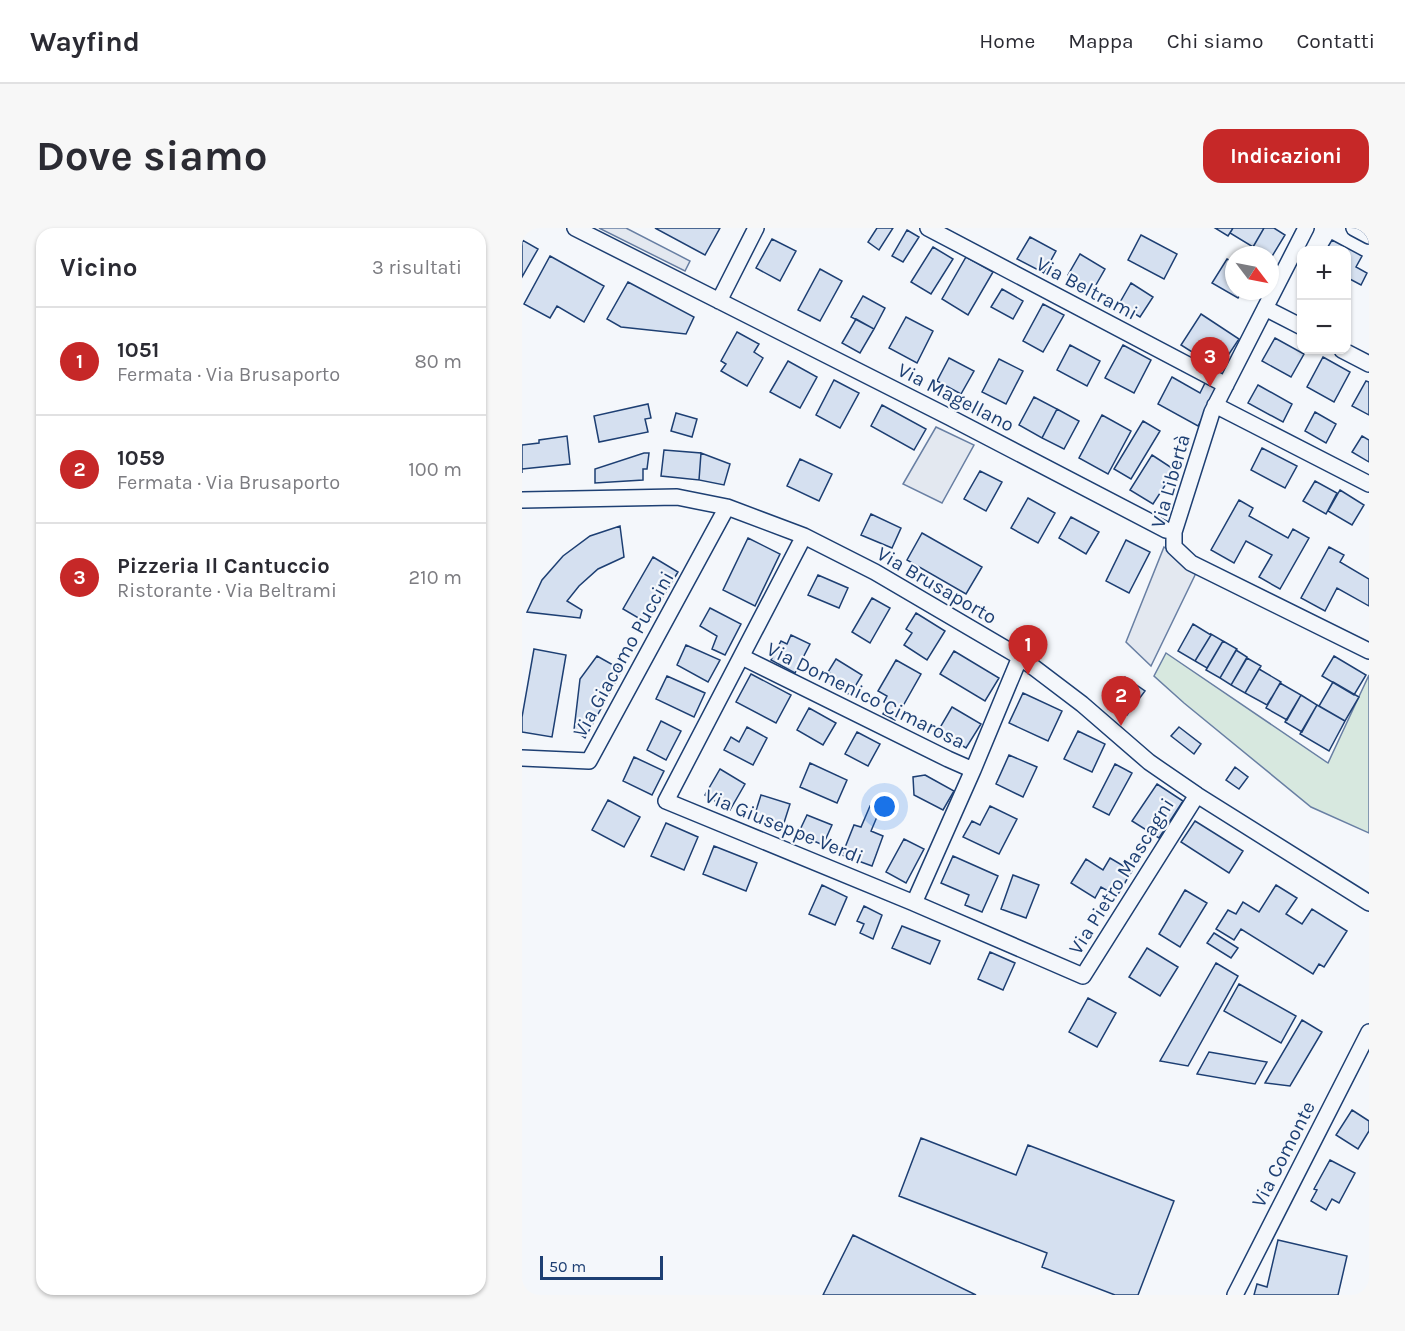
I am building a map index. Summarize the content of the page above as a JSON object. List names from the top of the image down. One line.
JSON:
{"streets":{"street":["Via Beltrami","Via Magellano","Via Libertà","Via Brusaporto","Via Giacomo Puccini","Via Domenico Cimarosa","Via Giuseppe Verdi","Via Pietro Mascagni","Via Comonte"]},"crossings":[["Via Beltrami","Via Libertà"],["Via Magellano","Via Libertà"],["Via Brusaporto","Via Giacomo Puccini"],["Via Brusaporto","Via Giuseppe Verdi"],["Via Brusaporto","Via Pietro Mascagni"],["Via Domenico Cimarosa","Via Giuseppe Verdi"],["Via Giuseppe Verdi","Via Pietro Mascagni"]],"scale_bar":"50 m","north":"bottom right","page":{"header":"Wayfind","nav":["Home","Mappa","Chi siamo","Contatti"],"buttons":"Indicazioni","title":"Dove siamo","heading":["Vicino","3 risultati"],"map_buttons":["+","−"],"list":[{"mark":"1","name":"1051","note":"Fermata · Via Brusaporto","value":"80 m"},{"mark":"2","name":"1059","note":"Fermata · Via Brusaporto","value":"100 m"},{"mark":"3","name":"Pizzeria Il Cantuccio","note":"Ristorante · Via Beltrami","value":"210 m"}],"pins":["3","1","2"],"scale":"50 m"}}
